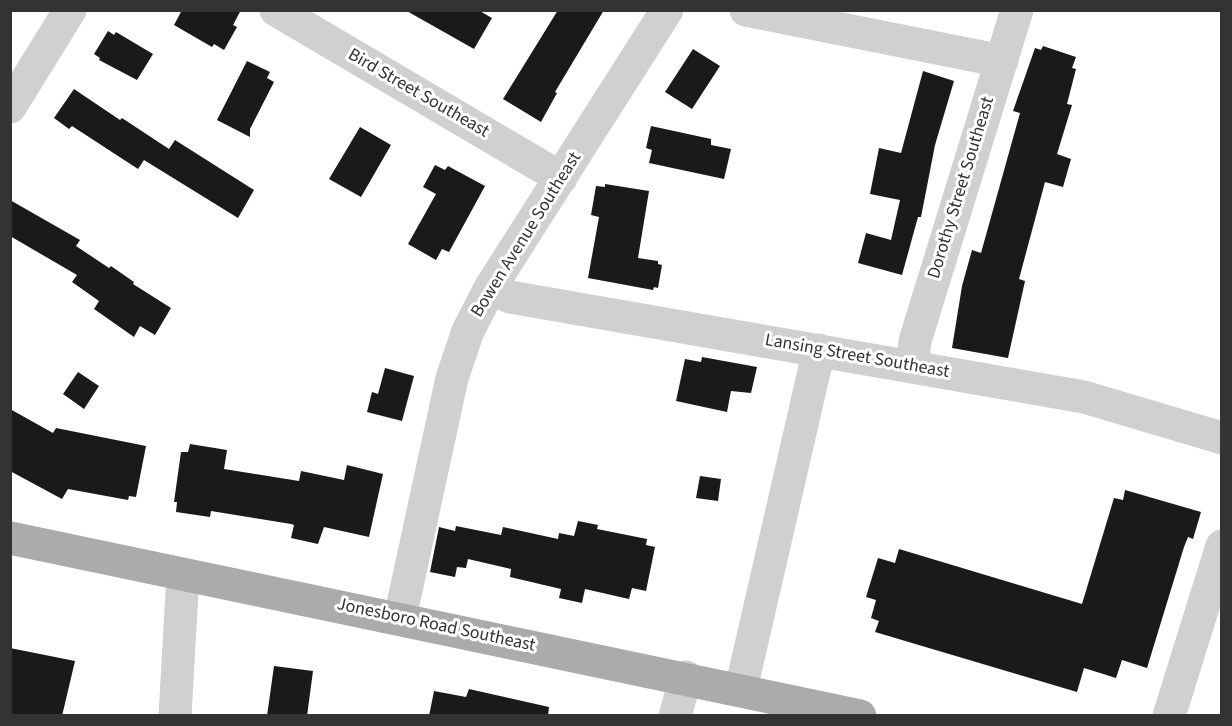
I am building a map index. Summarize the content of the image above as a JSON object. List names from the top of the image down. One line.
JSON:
{"streets":{"main road":["Jonesboro Road Southeast"],"street":["Bird Street Southeast","Dorothy Street Southeast","Bowen Avenue Southeast","Lansing Street Southeast"]},"crossings":[["Bird Street Southeast","Bowen Avenue Southeast"],["Dorothy Street Southeast","Lansing Street Southeast"],["Bowen Avenue Southeast","Lansing Street Southeast"],["Bowen Avenue Southeast","Jonesboro Road Southeast"]]}
